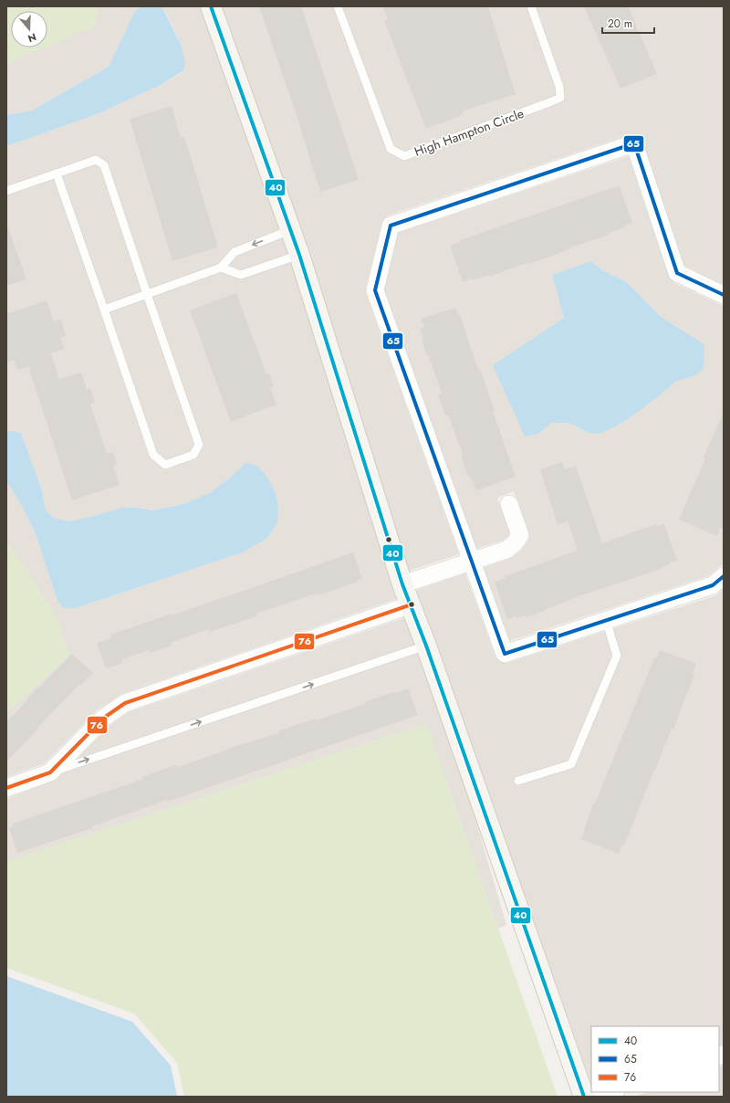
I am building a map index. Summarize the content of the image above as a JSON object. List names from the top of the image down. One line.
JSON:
{"streets":{"lane":["High Hampton Circle"]},"lines":["transit line 40","transit line 65","transit line 76"],"legend":["40","65","76"],"scale_bar":"20 m","north":"bottom"}
